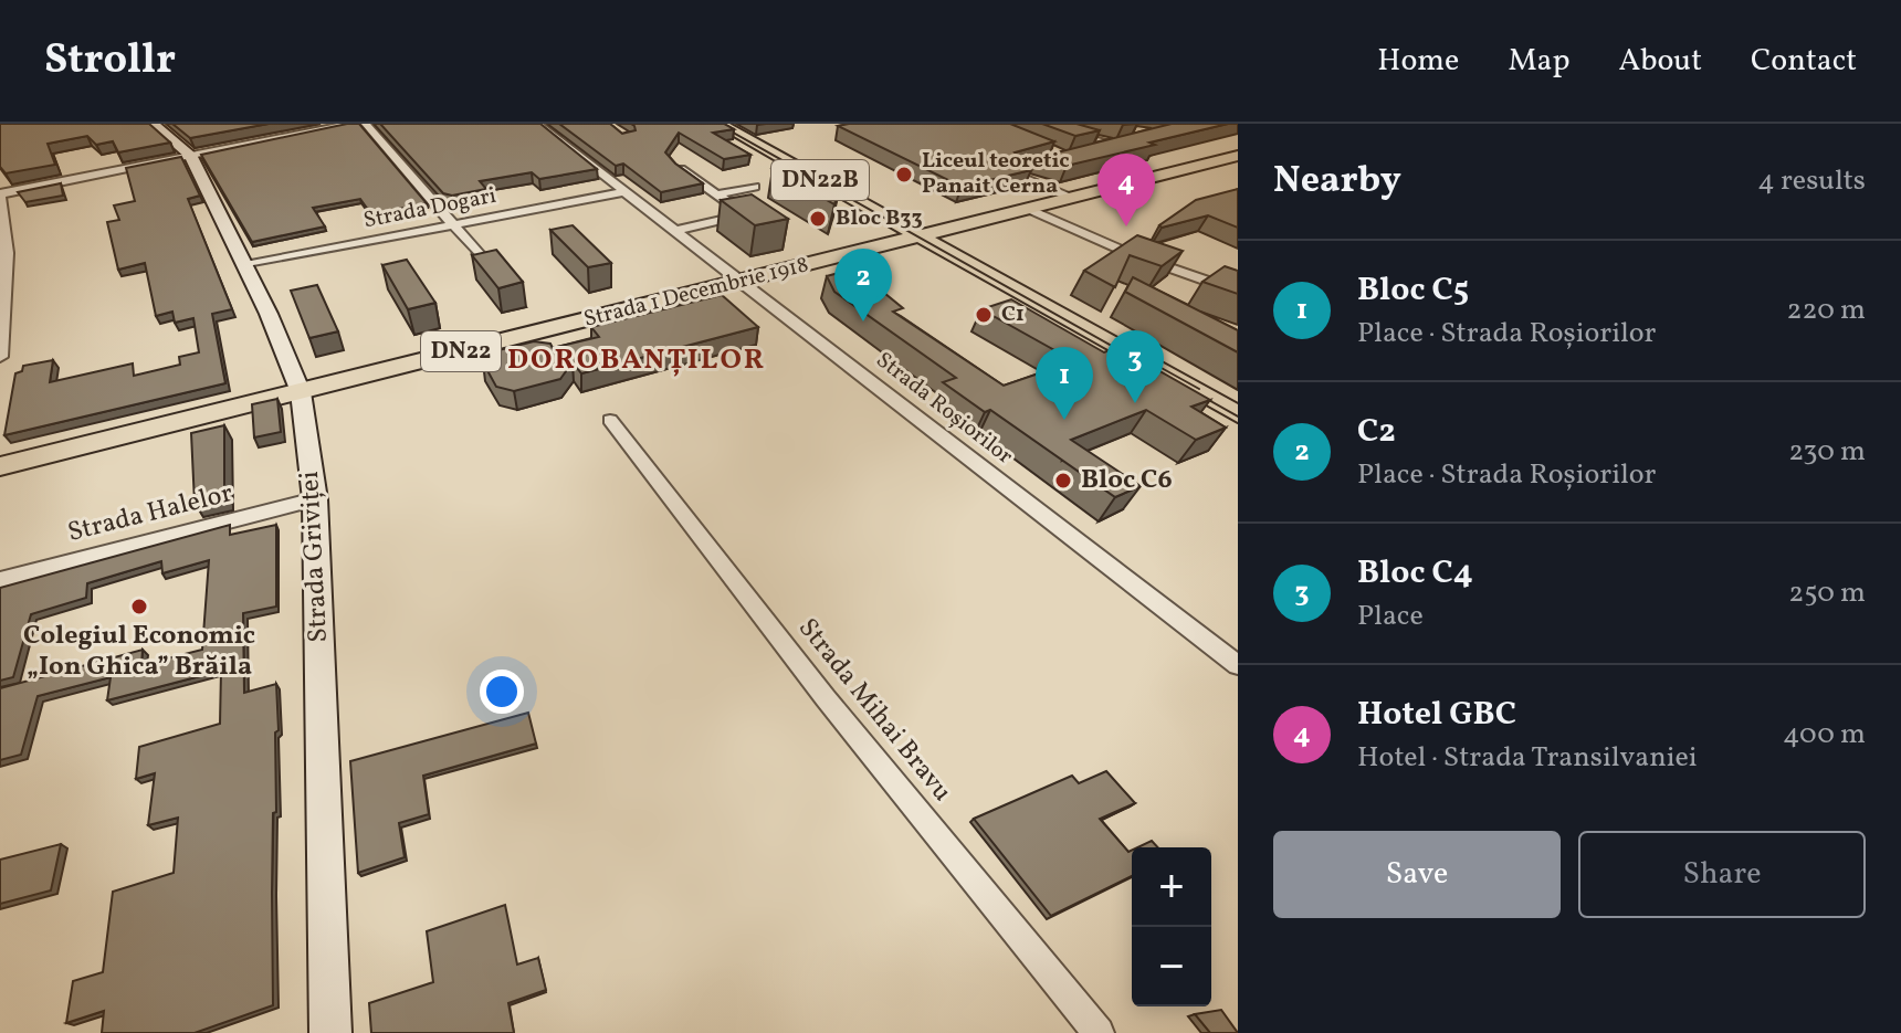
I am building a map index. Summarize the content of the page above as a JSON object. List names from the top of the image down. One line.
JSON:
{"streets":{"main road":["DN22B","Strada 1 Decembrie 1918","DN22","Strada Griviței"],"street":["Strada Dogari","Strada Roșiorilor","Strada Halelor","Strada Mihai Bravu"]},"crossings":[["DN22B","Strada 1 Decembrie 1918"],["Strada Dogari","Strada Roșiorilor"],["Strada Dogari","Strada Griviței"],["Strada 1 Decembrie 1918","Strada Roșiorilor"],["Strada 1 Decembrie 1918","Strada Griviței"],["Strada Halelor","Strada Griviței"]],"districts":["DOROBANȚILOR"],"places":["Liceul teoretic Panait Cerna","Bloc B33","C1","Bloc C6","Colegiul Economic „Ion Ghica” Brăila"],"page":{"header":"Strollr","nav":["Home","Map","About","Contact"],"heading":["Nearby","4 results"],"pins":["4","2","3","1"],"list":[{"mark":"1","name":"Bloc C5","note":"Place · Strada Roșiorilor","value":"220 m"},{"mark":"2","name":"C2","note":"Place · Strada Roșiorilor","value":"230 m"},{"mark":"3","name":"Bloc C4","note":"Place","value":"250 m"},{"mark":"4","name":"Hotel GBC","note":"Hotel · Strada Transilvaniei","value":"400 m"}],"buttons":["Save","Share"],"map_buttons":["+","−"]}}
